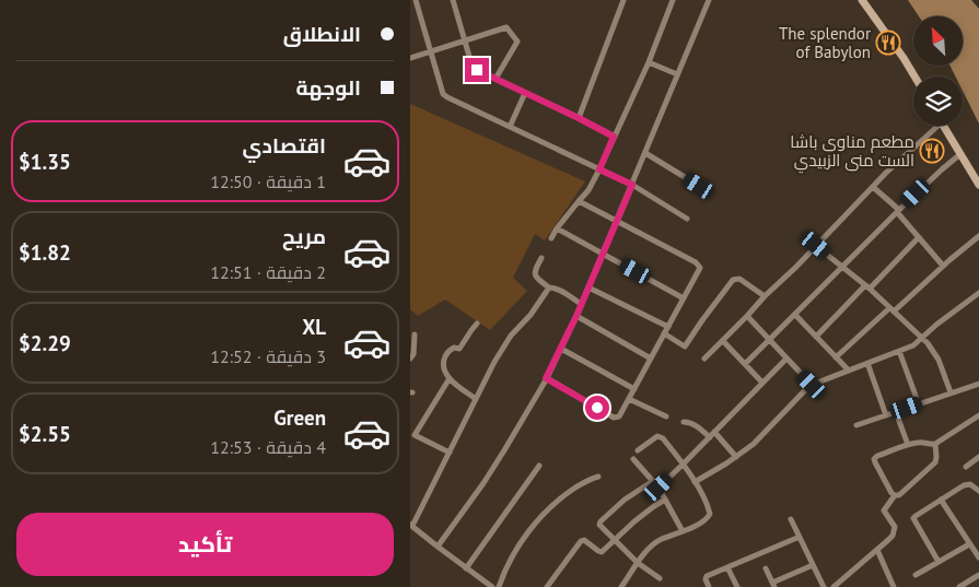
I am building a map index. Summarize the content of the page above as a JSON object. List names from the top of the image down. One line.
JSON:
{"places":{"restaurant":["The splendor of Babylon","مطعم مناوي باشا الست منى الزبيدي"]},"north":"top left","page":{"banner":["الانطلاق","الوجهة"],"list":[{"name":"اقتصادي","note":"1 دقيقة · 12:50","value":"$1.35"},{"name":"مريح","note":"2 دقيقة · 12:51","value":"$1.82"},{"name":"XL","note":"3 دقيقة · 12:52","value":"$2.29"},{"name":"Green","note":"4 دقيقة · 12:53","value":"$2.55"}],"buttons":"تأكيد"}}
